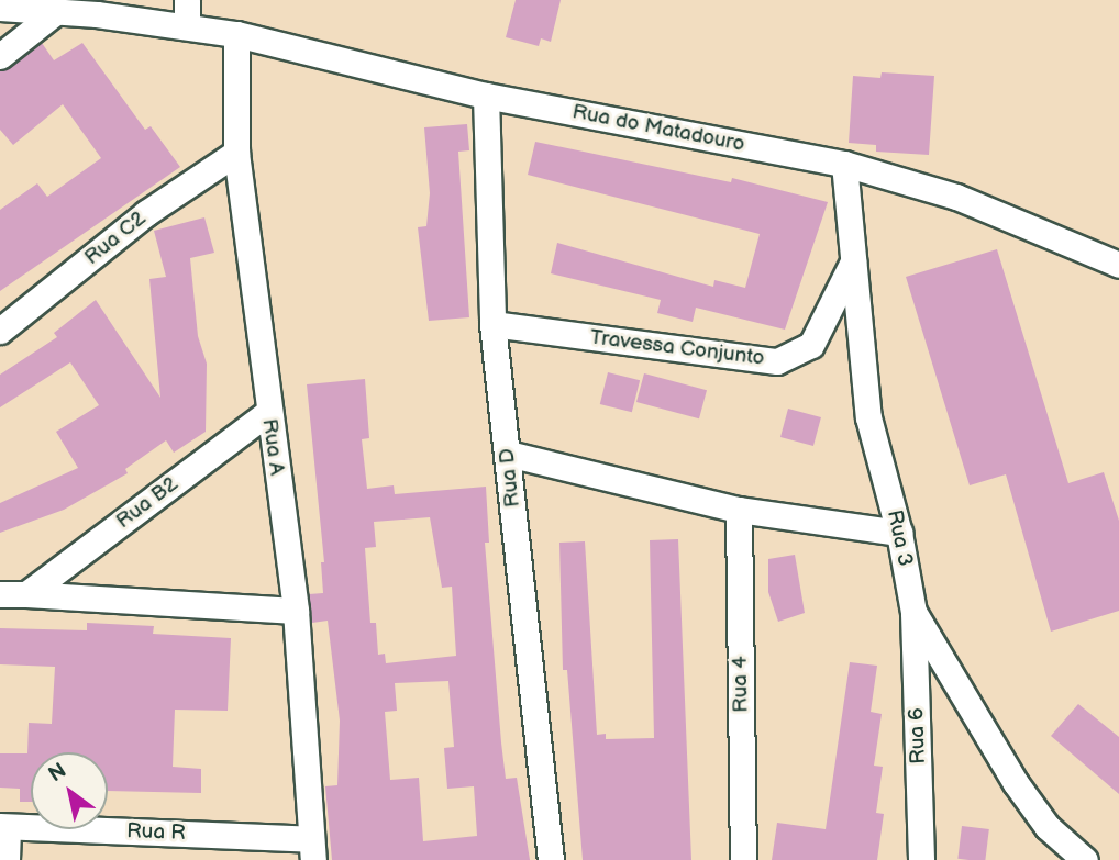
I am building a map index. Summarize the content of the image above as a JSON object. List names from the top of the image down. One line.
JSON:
{"streets":{"street":["Rua do Matadouro","Rua C2","Travessa Conjunto","Rua A","Rua D","Rua B2","Rua 3","Rua 4","Rua 6","Rua R"]},"crossings":[["Rua do Matadouro","Rua A"],["Rua do Matadouro","Rua D"],["Rua do Matadouro","Rua 3"],["Rua C2","Rua A"],["Travessa Conjunto","Rua D"],["Travessa Conjunto","Rua 3"],["Rua A","Rua B2"],["Rua A","Rua R"],["Rua 3","Rua 6"]],"north":"top left"}
